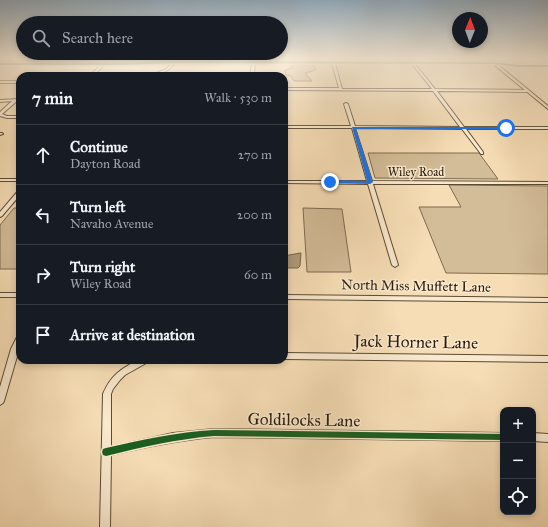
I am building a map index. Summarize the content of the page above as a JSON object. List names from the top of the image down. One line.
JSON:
{"streets":{"street":["Wiley Road","North Miss Muffett Lane","Jack Horner Lane","Goldilocks Lane"]},"north":"top","page":{"search":"Search here","heading":["7 min","Walk · 530 m"],"list":[["Continue","Dayton Road","270 m"],["Turn left","Navaho Avenue","200 m"],["Turn right","Wiley Road","60 m"],"Arrive at destination"],"map_buttons":["+","−"]}}
